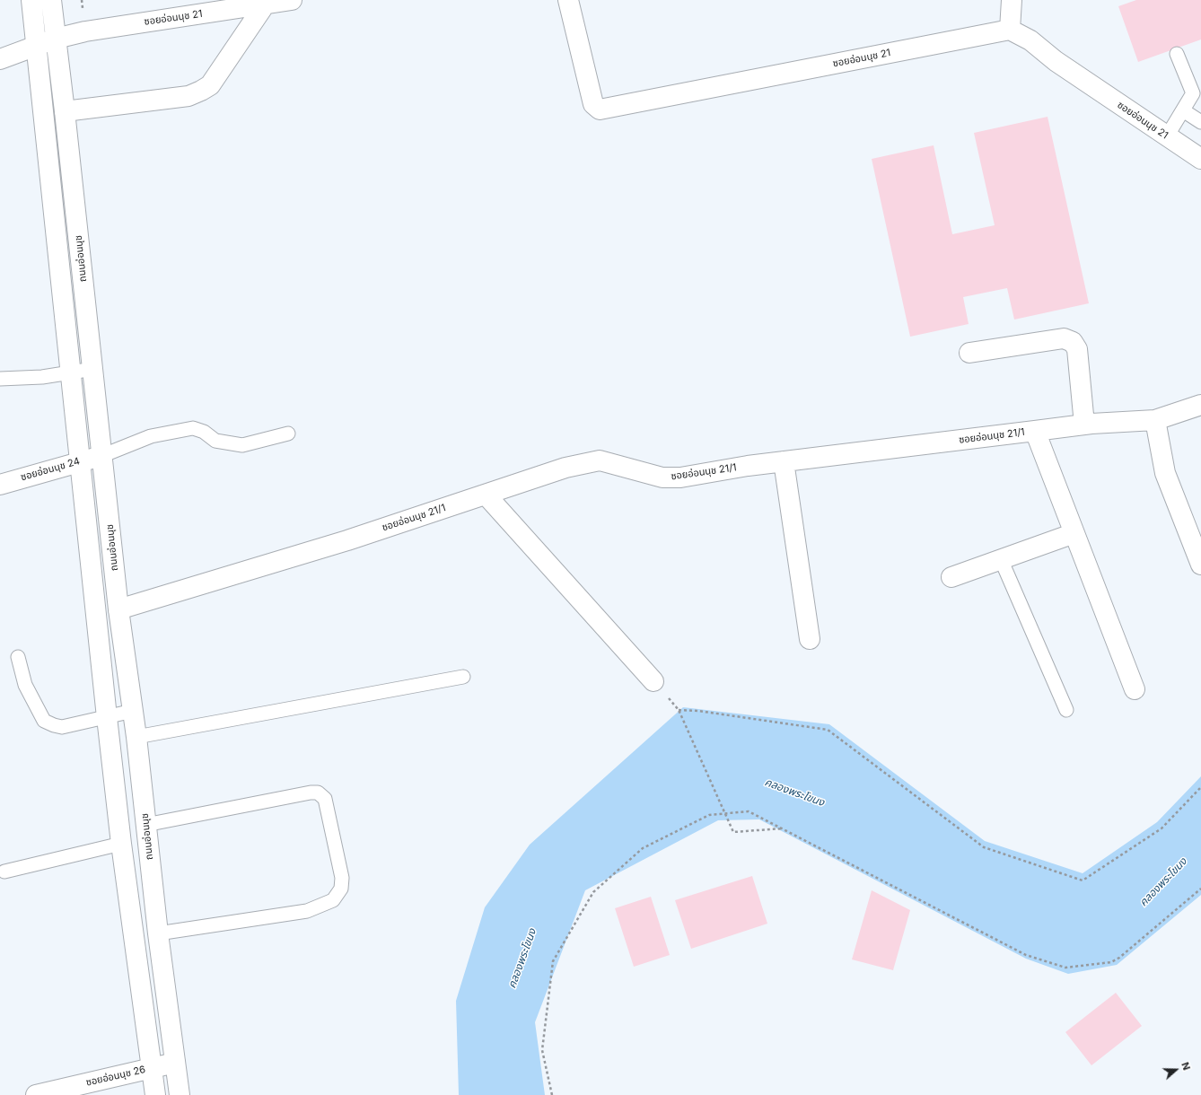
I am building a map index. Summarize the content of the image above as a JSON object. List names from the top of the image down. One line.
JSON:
{"streets":{"street":["ซอยอ่อนนุช 21","ถนนอ่อนนุช","ซอยอ่อนนุช 21/1","ซอยอ่อนนุช 24","ซอยอ่อนนุช 26"]},"crossings":[["ซอยอ่อนนุช 21","ถนนอ่อนนุช"],["ถนนอ่อนนุช","ซอยอ่อนนุช 21/1"],["ถนนอ่อนนุช","ซอยอ่อนนุช 24"],["ถนนอ่อนนุช","ซอยอ่อนนุช 26"]],"water":["คลองพระโขนง"],"north":"right"}
